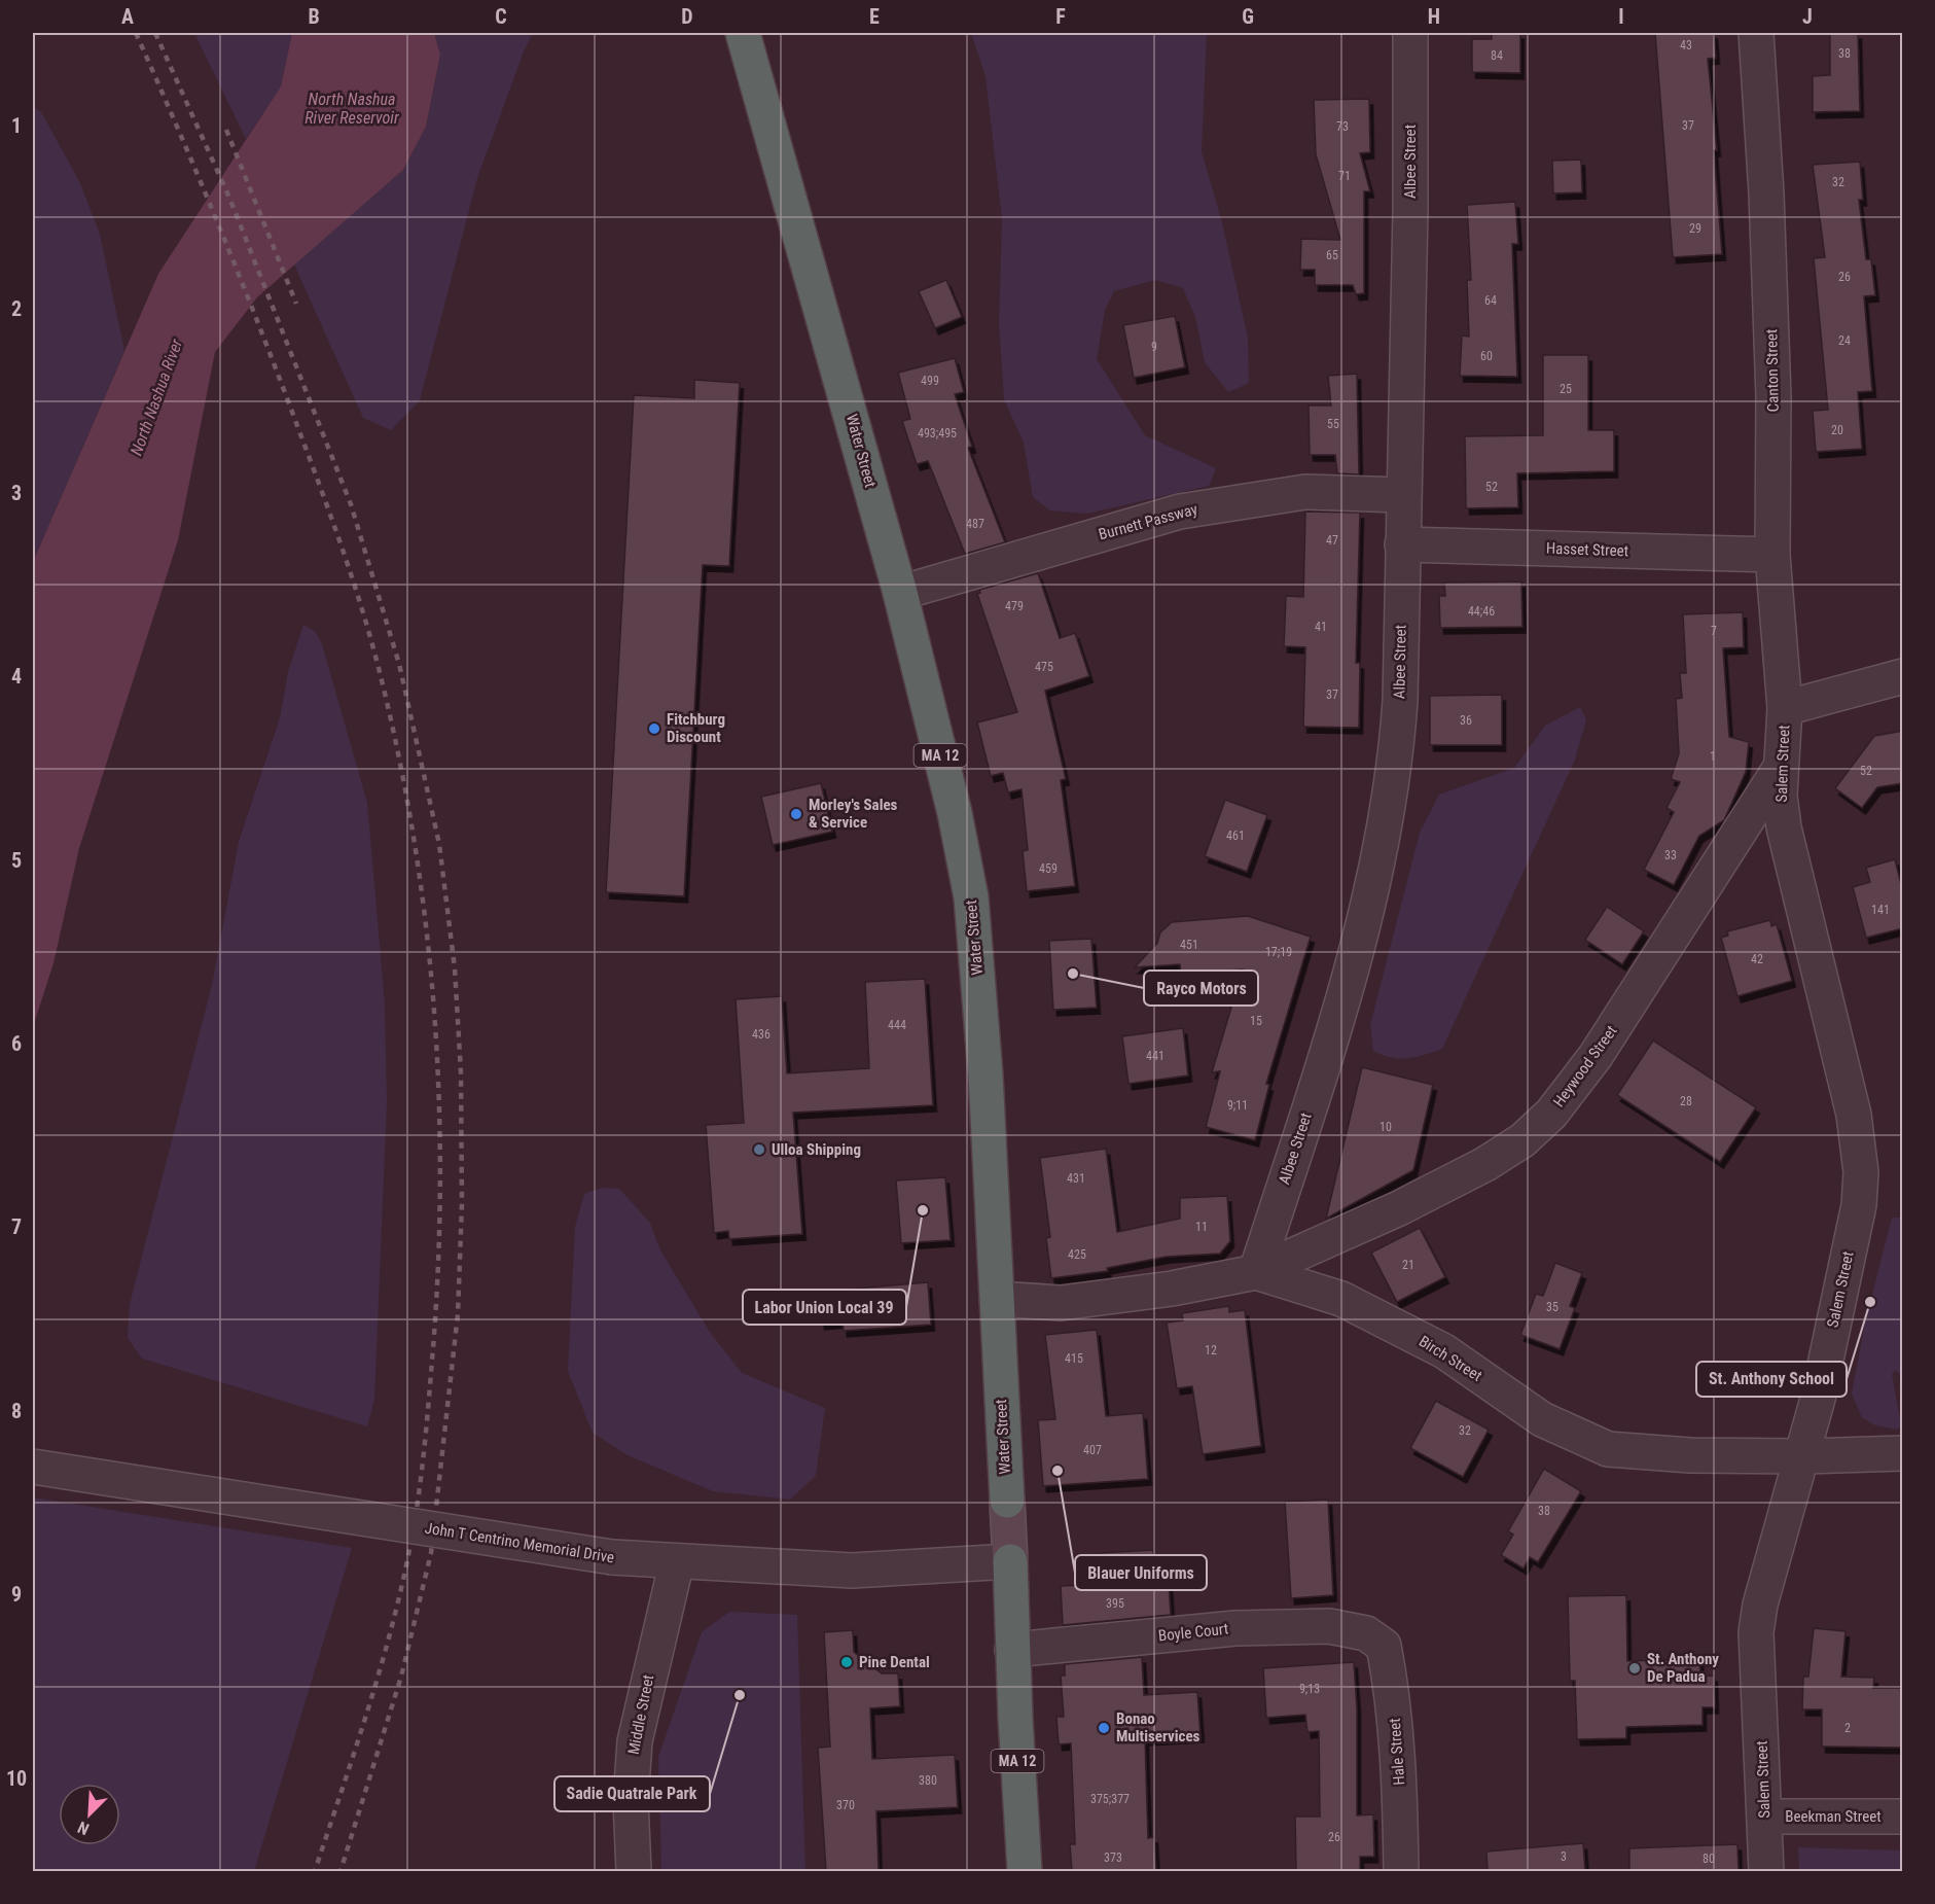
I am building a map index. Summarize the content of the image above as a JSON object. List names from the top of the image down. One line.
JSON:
{"streets":{"highway":["Water Street","MA 12"],"street":["Albee Street","Canton Street","Burnett Passway","Hasset Street","Salem Street","Heywood Street","Birch Street","John T Centrino Memorial Drive","Boyle Court","Middle Street","Hale Street","Beekman Street"]},"crossings":[["Albee Street","Burnett Passway"],["Albee Street","Hasset Street"],["Albee Street","Heywood Street"],["Albee Street","Birch Street"],["Canton Street","Hasset Street"],["Canton Street","Salem Street"],["Water Street","Burnett Passway"],["Water Street","Birch Street"],["Water Street","John T Centrino Memorial Drive"],["Water Street","Boyle Court"],["Salem Street","Heywood Street"],["Salem Street","Birch Street"],["Salem Street","Beekman Street"],["Heywood Street","Birch Street"],["John T Centrino Memorial Drive","Middle Street"],["Boyle Court","Hale Street"]],"water":["North Nashua River Reservoir","North Nashua River"],"places":["Fitchburg Discount","Morley's Sales & Service","Rayco Motors","Ulloa Shipping","Labor Union Local 39","St. Anthony School","Blauer Uniforms","Pine Dental","St. Anthony De Padua","Sadie Quatrale Park","Bonao Multiservices"],"house_numbers":["43","38","84","37","73","71","32","29","65","26","64","24","9","60","499","25","55","20","493;495","52","487","47","479","44;46","41","7","475","37","36","1","52","461","33","459","141","451","17;19","42","15","444","436","441","28","9;11","10","431","11","425","21","35","12","415","32","407","38","395","9;13","2","380","375;377","370","26","3","373","80"],"north":"bottom left","grid":{"columns":["A","B","C","D","E","F","G","H","I","J"],"rows":["1","2","3","4","5","6","7","8","9","10"]}}
